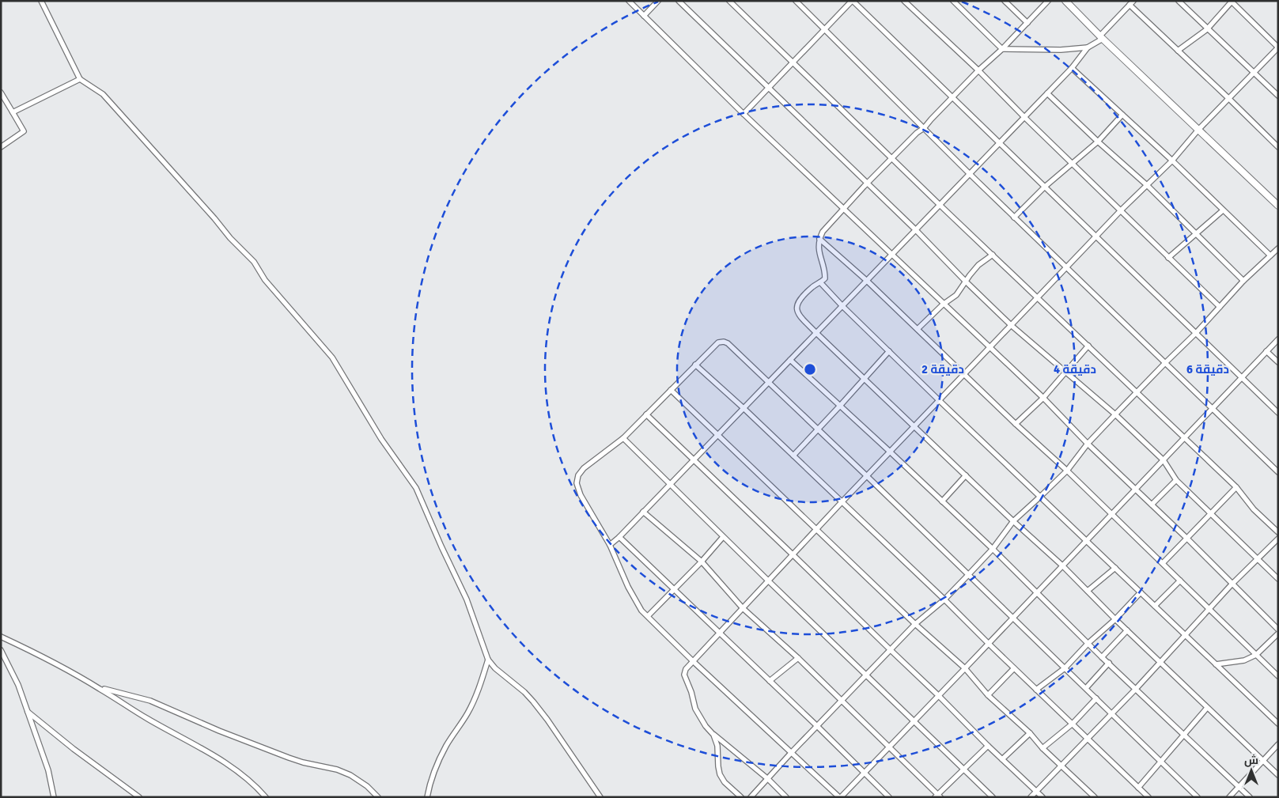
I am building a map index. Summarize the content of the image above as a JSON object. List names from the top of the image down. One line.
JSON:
{"north":"top","rings":["2 دقيقة","4 دقيقة","6 دقيقة"]}
